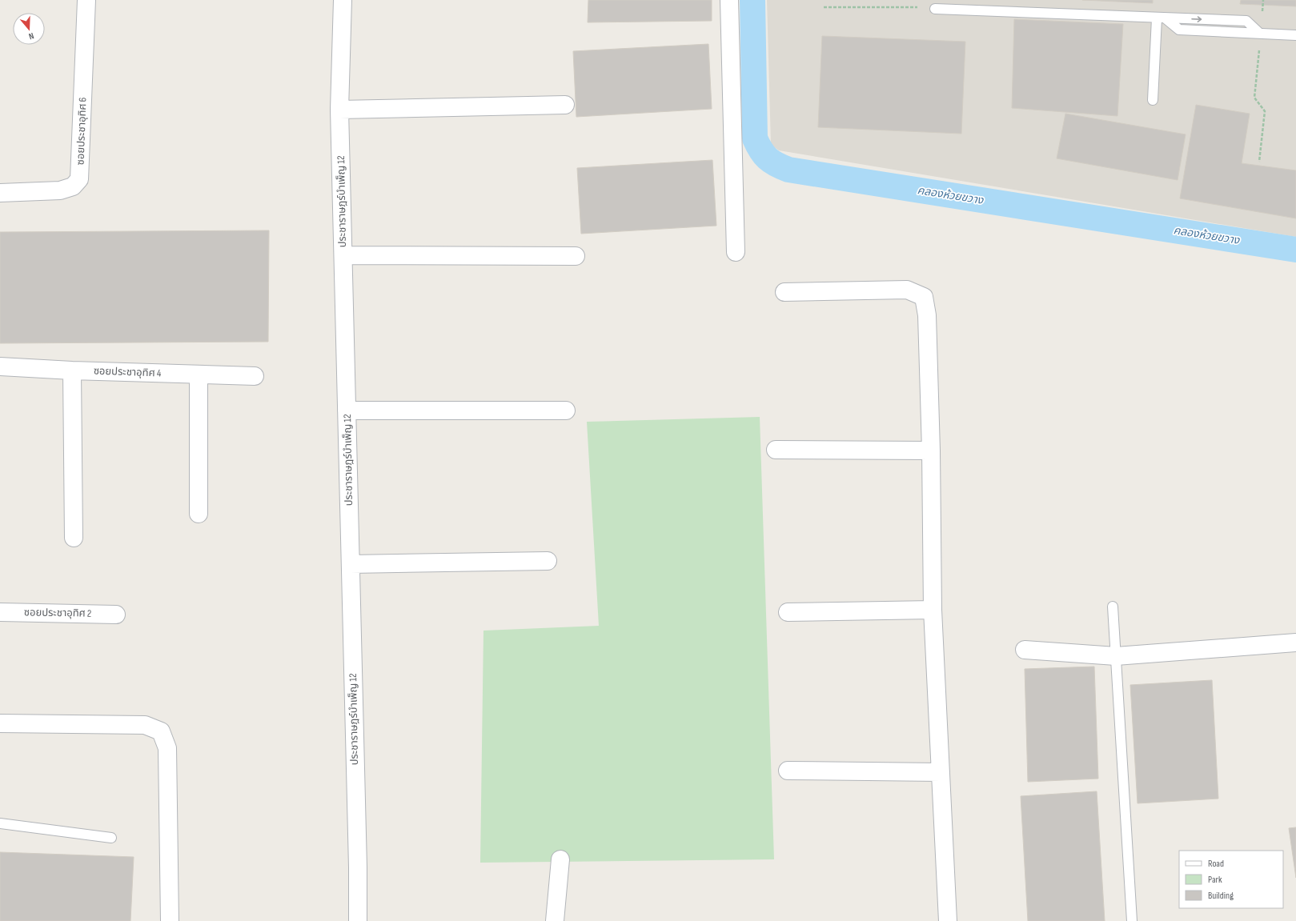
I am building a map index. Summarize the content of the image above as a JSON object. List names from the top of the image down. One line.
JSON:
{"streets":{"street":["ซอยประชาอุทิศ 6","ประชาราษฎร์บำเพ็ญ 12","ซอยประชาอุทิศ 4","ซอยประชาอุทิศ 2"]},"water":["คลองห้วยขวาง"],"legend":["Road","Park","Building"],"north":"bottom"}
